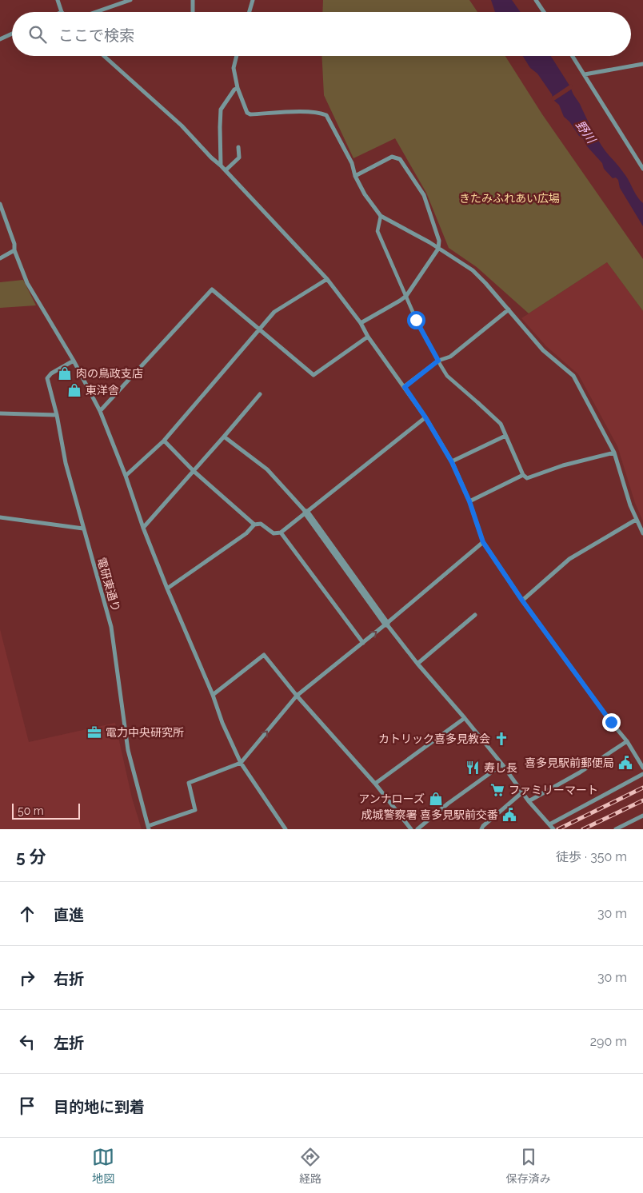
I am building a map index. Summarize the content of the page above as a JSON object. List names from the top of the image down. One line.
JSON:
{"streets":{"street":["電研東通り"]},"water":["野川"],"parks":["きたみふれあい広場"],"places":{"shop":["肉の鳥政支店","東洋舎","アンナローズ"],"office":["電力中央研究所"],"church":["カトリック喜多見教会"],"public building":["喜多見駅前郵便局","成城警察署 喜多見駅前交番"],"restaurant":["寿し長"],"supermarket":["ファミリーマート"]},"scale_bar":"50 m","page":{"search":"ここで検索","scale":"50 m","heading":["5 分","徒歩 · 350 m"],"list":[["直進","30 m"],["右折","30 m"],["左折","290 m"],"目的地に到着"],"nav":["地図","経路","保存済み"]}}
